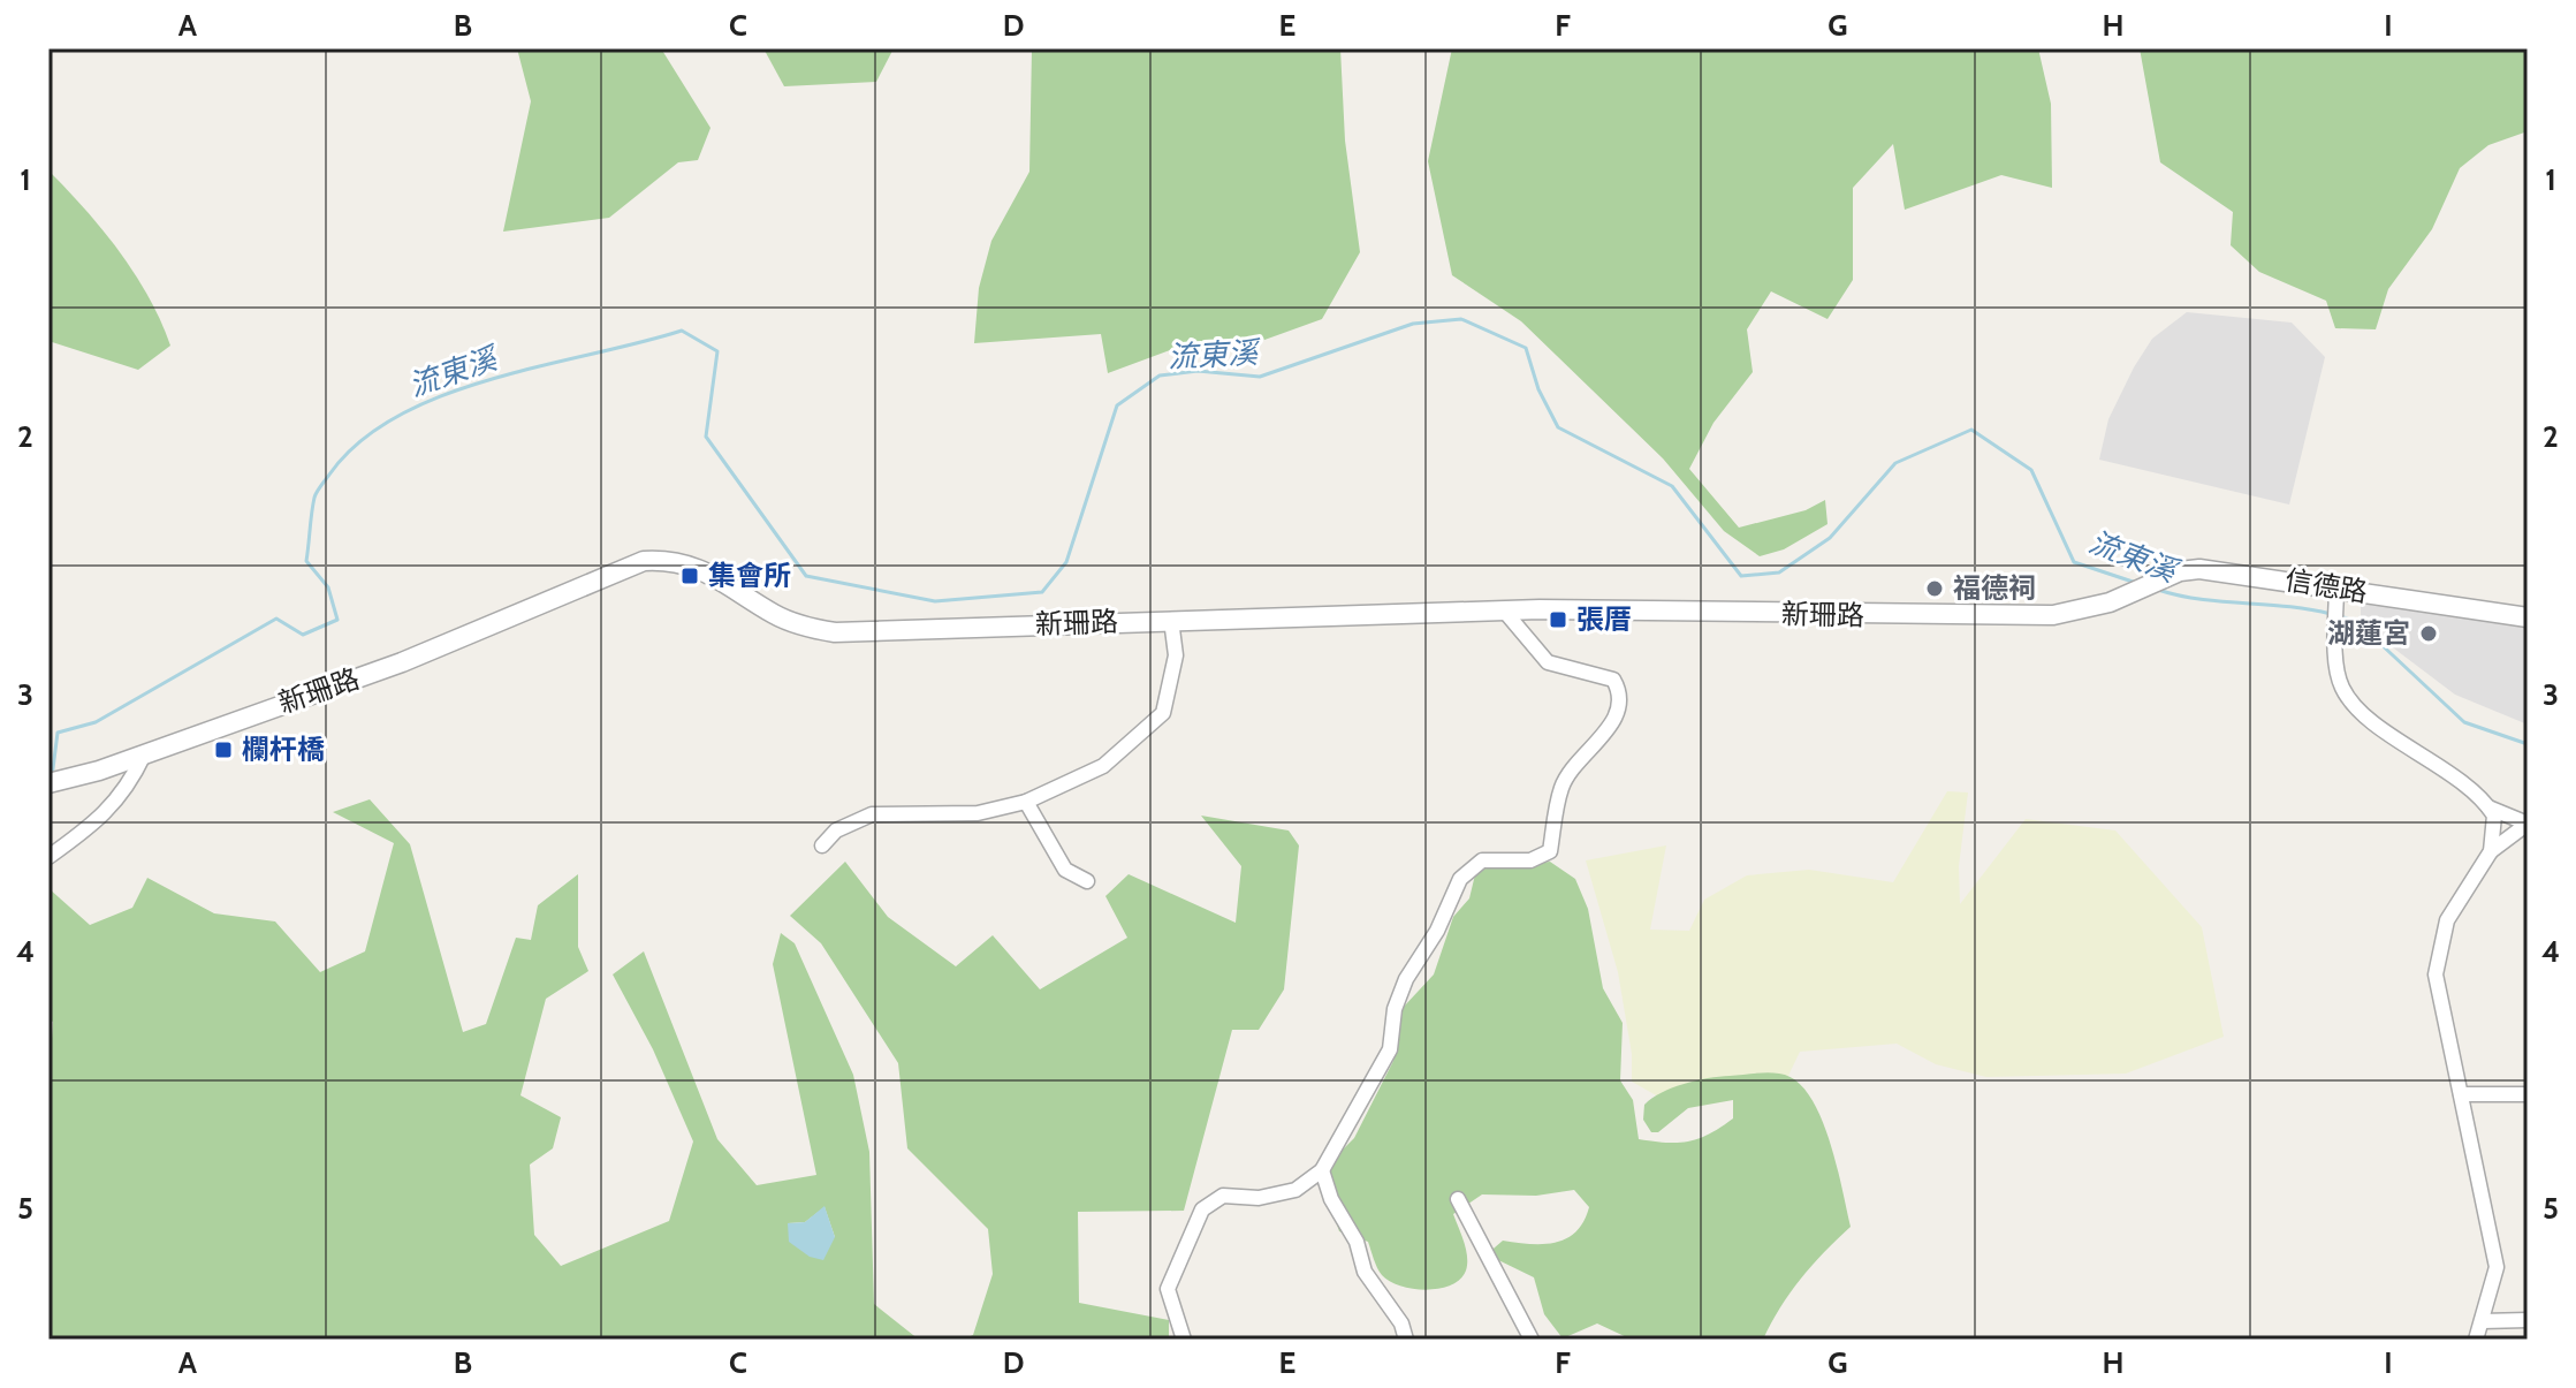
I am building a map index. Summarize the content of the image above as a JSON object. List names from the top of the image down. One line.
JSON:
{"streets":{"street":["信德路","新珊路"]},"crossings":[["信德路","新珊路"]],"water":["流東溪"],"places":{"transit":["集會所","張厝","欄杆橋"],"other":["福德祠","湖蓮宮"]},"grid":{"columns":["A","B","C","D","E","F","G","H","I"],"rows":["1","2","3","4","5"]}}
